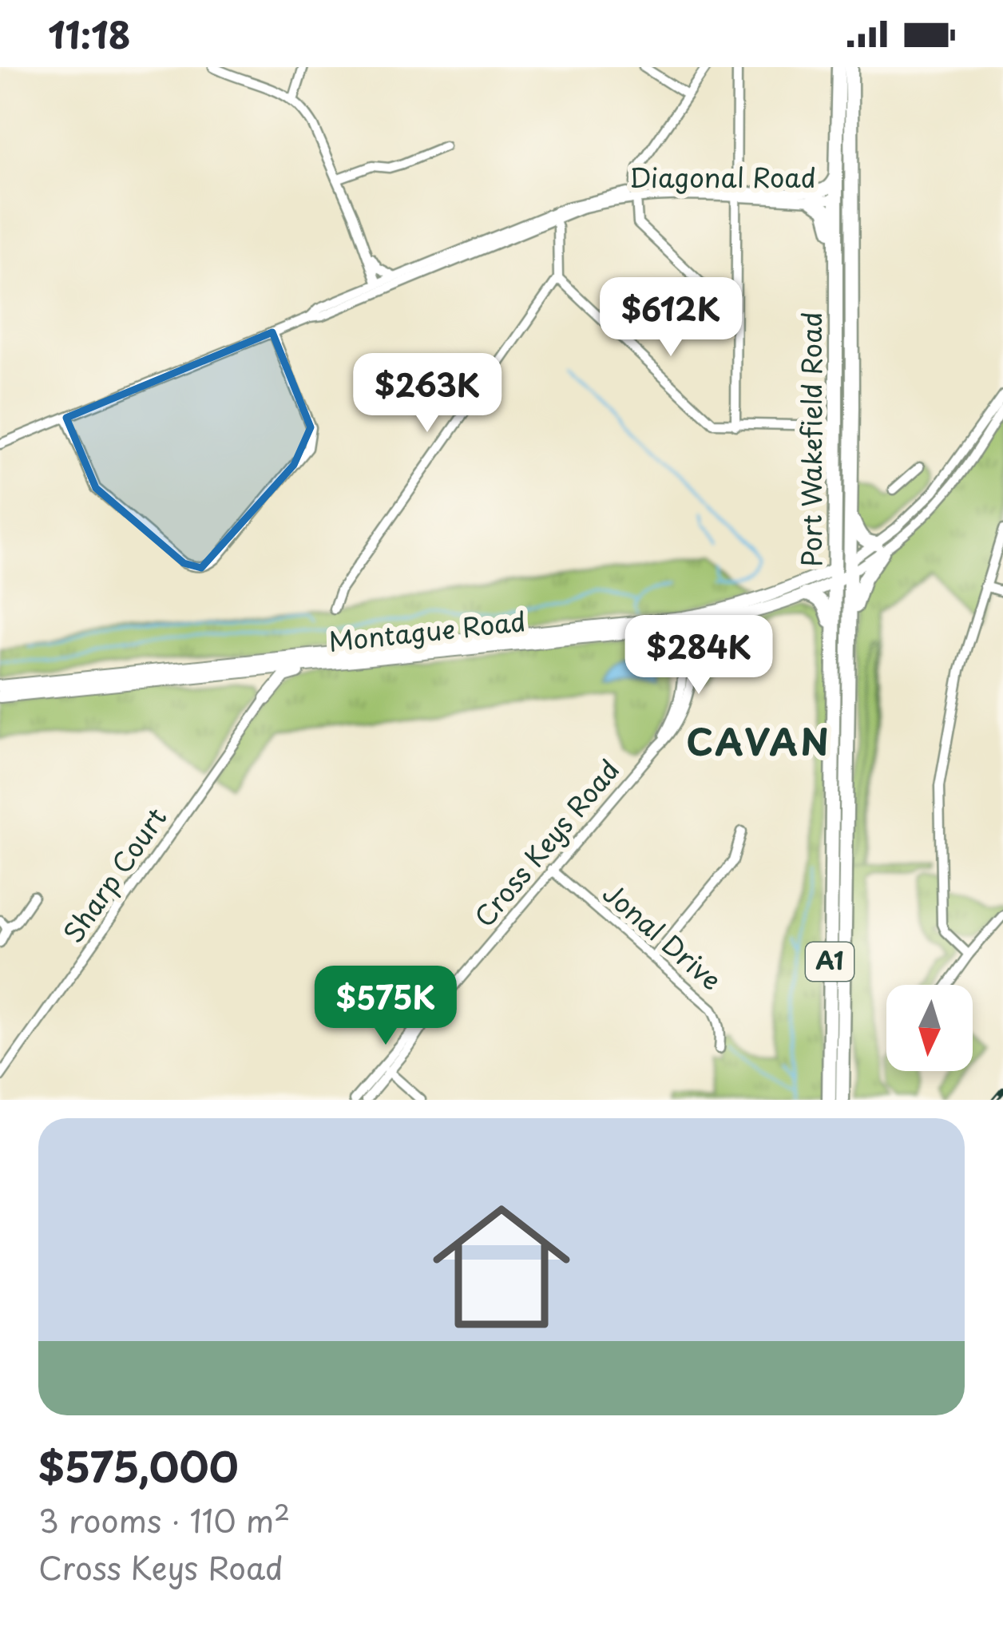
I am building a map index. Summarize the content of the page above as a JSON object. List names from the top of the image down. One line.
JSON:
{"streets":{"highway":["Port Wakefield Road","A1"],"main road":["Montague Road"],"street":["Diagonal Road","Cross Keys Road","Sharp Court","Jonal Drive"]},"crossings":[["Diagonal Road","Port Wakefield Road"],["Port Wakefield Road","Montague Road"],["Montague Road","Cross Keys Road"],["Cross Keys Road","Jonal Drive"]],"districts":["CAVAN"],"north":"bottom","page":{"status":"11:18","price":["$612K","$263K","$284K","$575K"],"list":[{"name":"$575,000","note":"3 rooms · 110 m² · Cross Keys Road"}]}}
